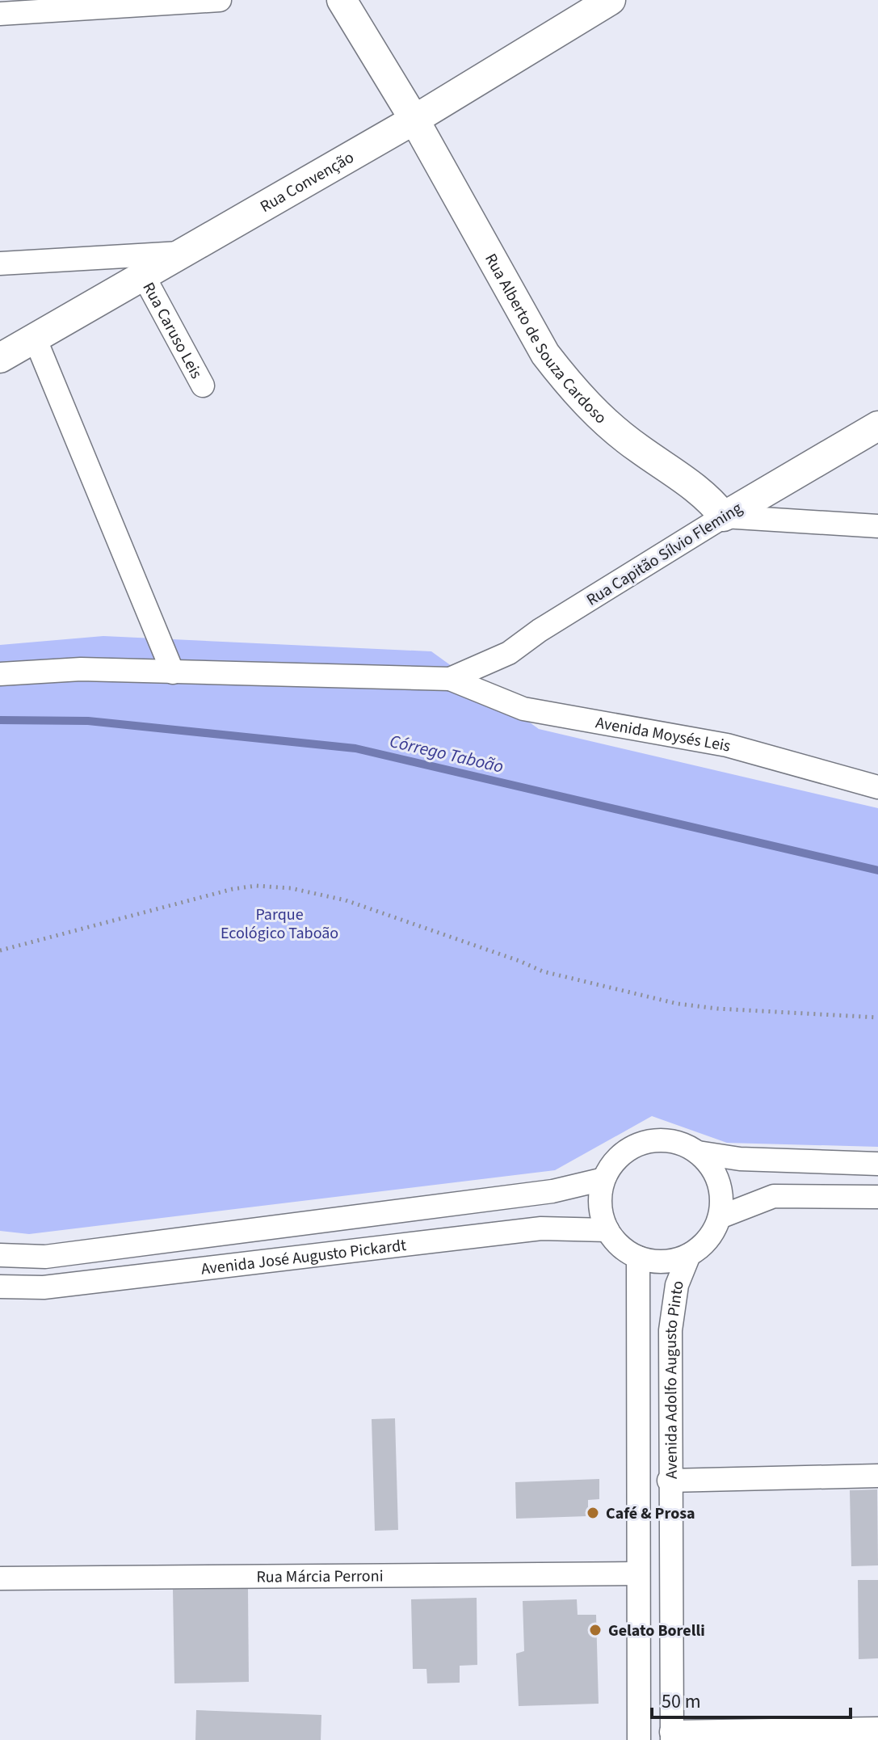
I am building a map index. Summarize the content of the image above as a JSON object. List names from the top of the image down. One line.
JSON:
{"streets":{"street":["Rua Convenção","Rua Caruso Leis","Rua Alberto de Souza Cardoso","Rua Capitão Sílvio Fleming","Avenida Moysés Leis","Avenida José Augusto Pickardt","Avenida Adolfo Augusto Pinto","Rua Márcia Perroni"]},"crossings":[["Rua Convenção","Rua Caruso Leis"],["Rua Convenção","Rua Alberto de Souza Cardoso"],["Rua Alberto de Souza Cardoso","Rua Capitão Sílvio Fleming"],["Rua Capitão Sílvio Fleming","Avenida Moysés Leis"],["Avenida José Augusto Pickardt","Avenida Adolfo Augusto Pinto"],["Avenida Adolfo Augusto Pinto","Rua Márcia Perroni"]],"water":["Córrego Taboão"],"parks":["Parque Ecológico Taboão"],"places":["Café & Prosa","Gelato Borelli"],"scale_bar":"50 m"}
